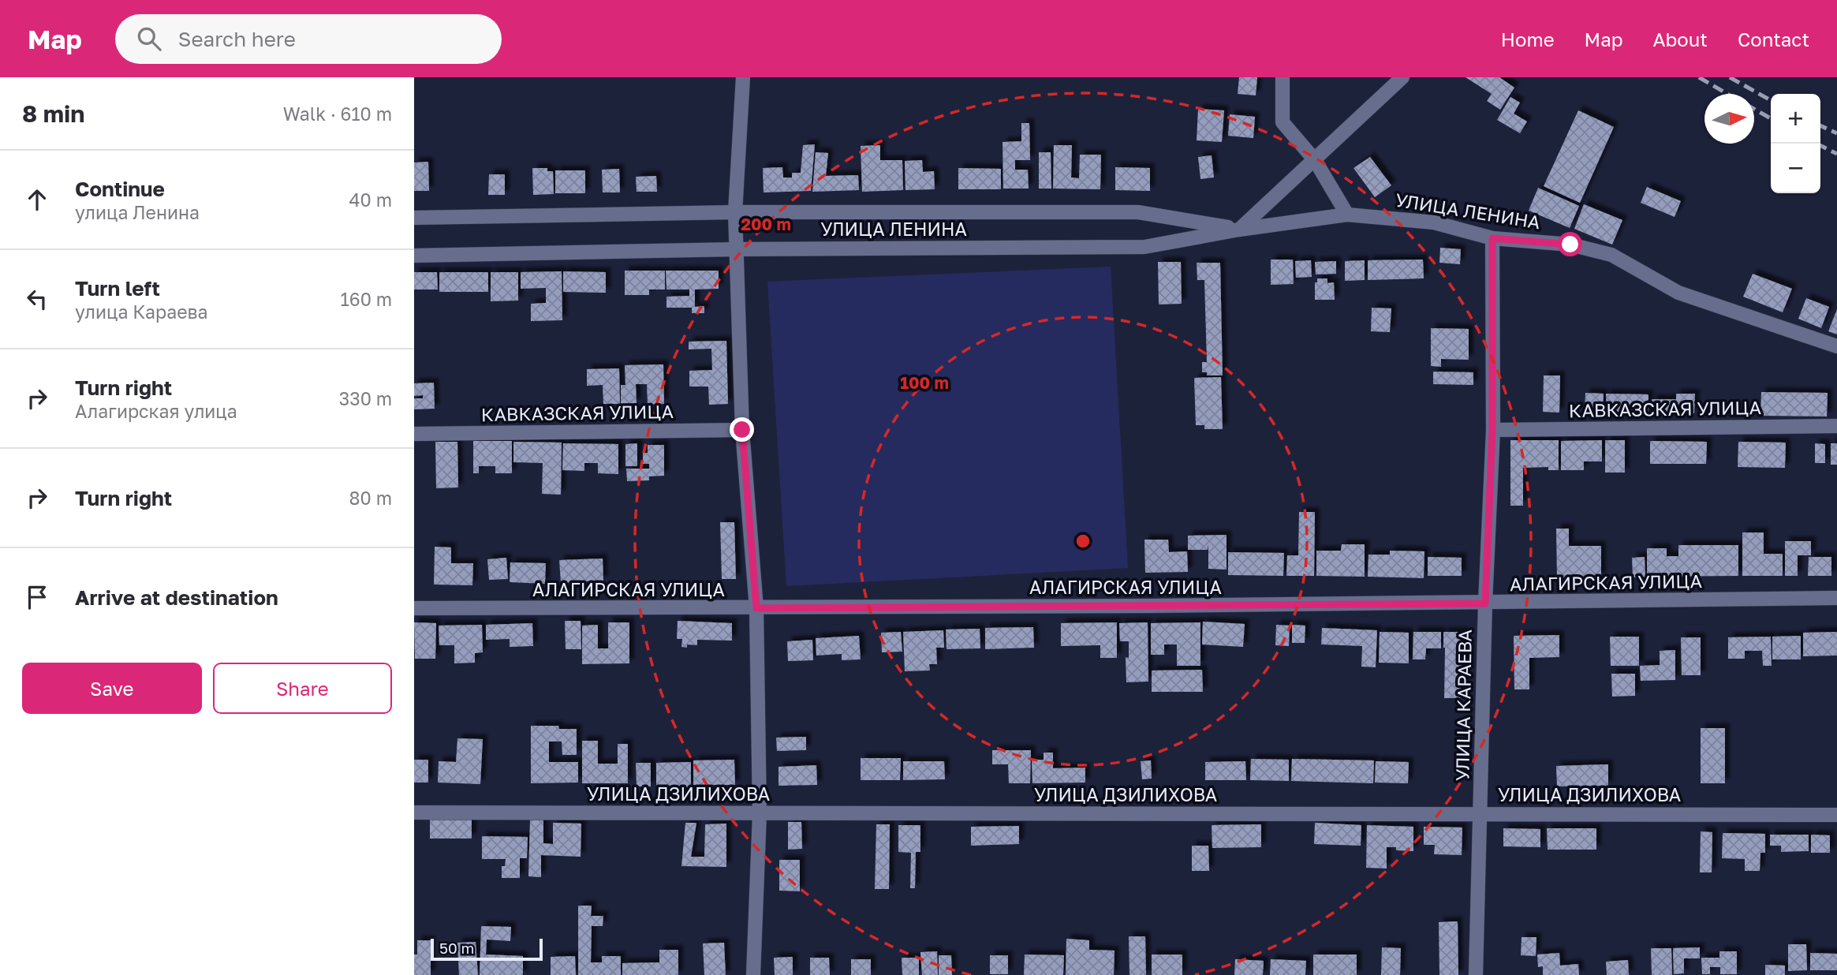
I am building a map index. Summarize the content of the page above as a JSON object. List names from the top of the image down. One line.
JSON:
{"streets":{"street":["УЛИЦА ЛЕНИНА","КАВКАЗСКАЯ УЛИЦА","АЛАГИРСКАЯ УЛИЦА","УЛИЦА КАРАЕВА","УЛИЦА ДЗИЛИХОВА"]},"crossings":[["УЛИЦА ЛЕНИНА","УЛИЦА КАРАЕВА"],["КАВКАЗСКАЯ УЛИЦА","УЛИЦА КАРАЕВА"],["АЛАГИРСКАЯ УЛИЦА","УЛИЦА КАРАЕВА"],["УЛИЦА КАРАЕВА","УЛИЦА ДЗИЛИХОВА"]],"scale_bar":"50 m","north":"right","page":{"header":"Map","search":"Search here","nav":["Home","Map","About","Contact"],"heading":["8 min","Walk · 610 m"],"map_buttons":["+","−"],"list":[["Continue","улица Ленина","40 m"],["Turn left","улица Караева","160 m"],["Turn right","Алагирская улица","330 m"],["Turn right","80 m"],"Arrive at destination"],"buttons":["Save","Share"],"scale":"50 m"},"rings":["200 m","100 m"]}
